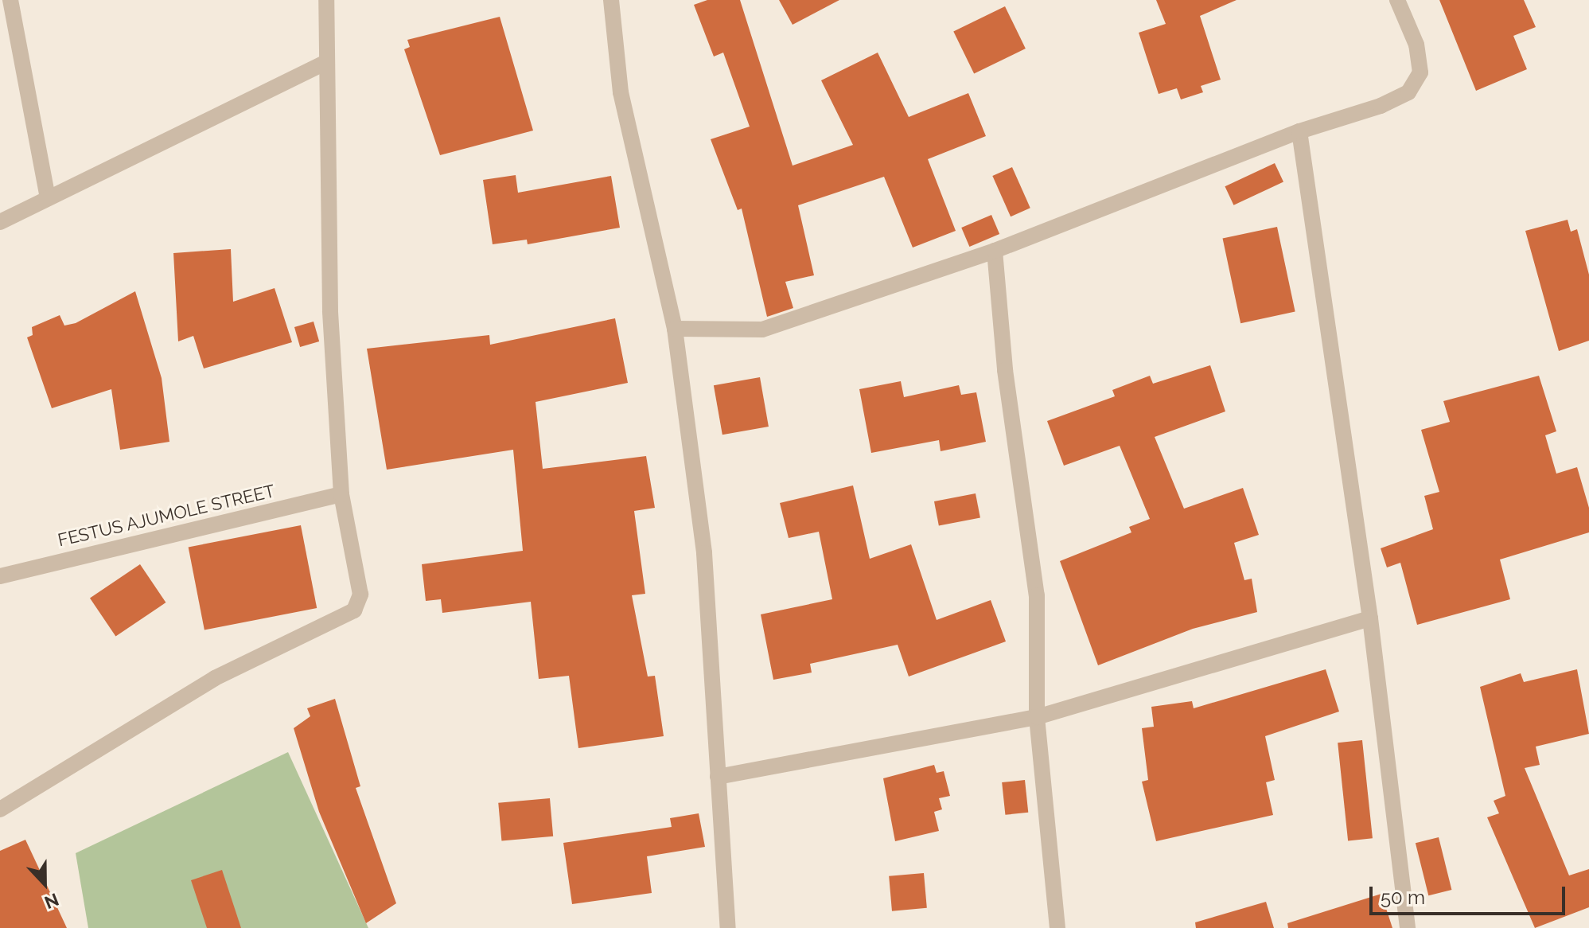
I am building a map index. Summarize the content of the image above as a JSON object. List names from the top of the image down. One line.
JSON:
{"streets":{"street":["FESTUS AJUMOLE STREET"]},"scale_bar":"50 m","north":"bottom"}
